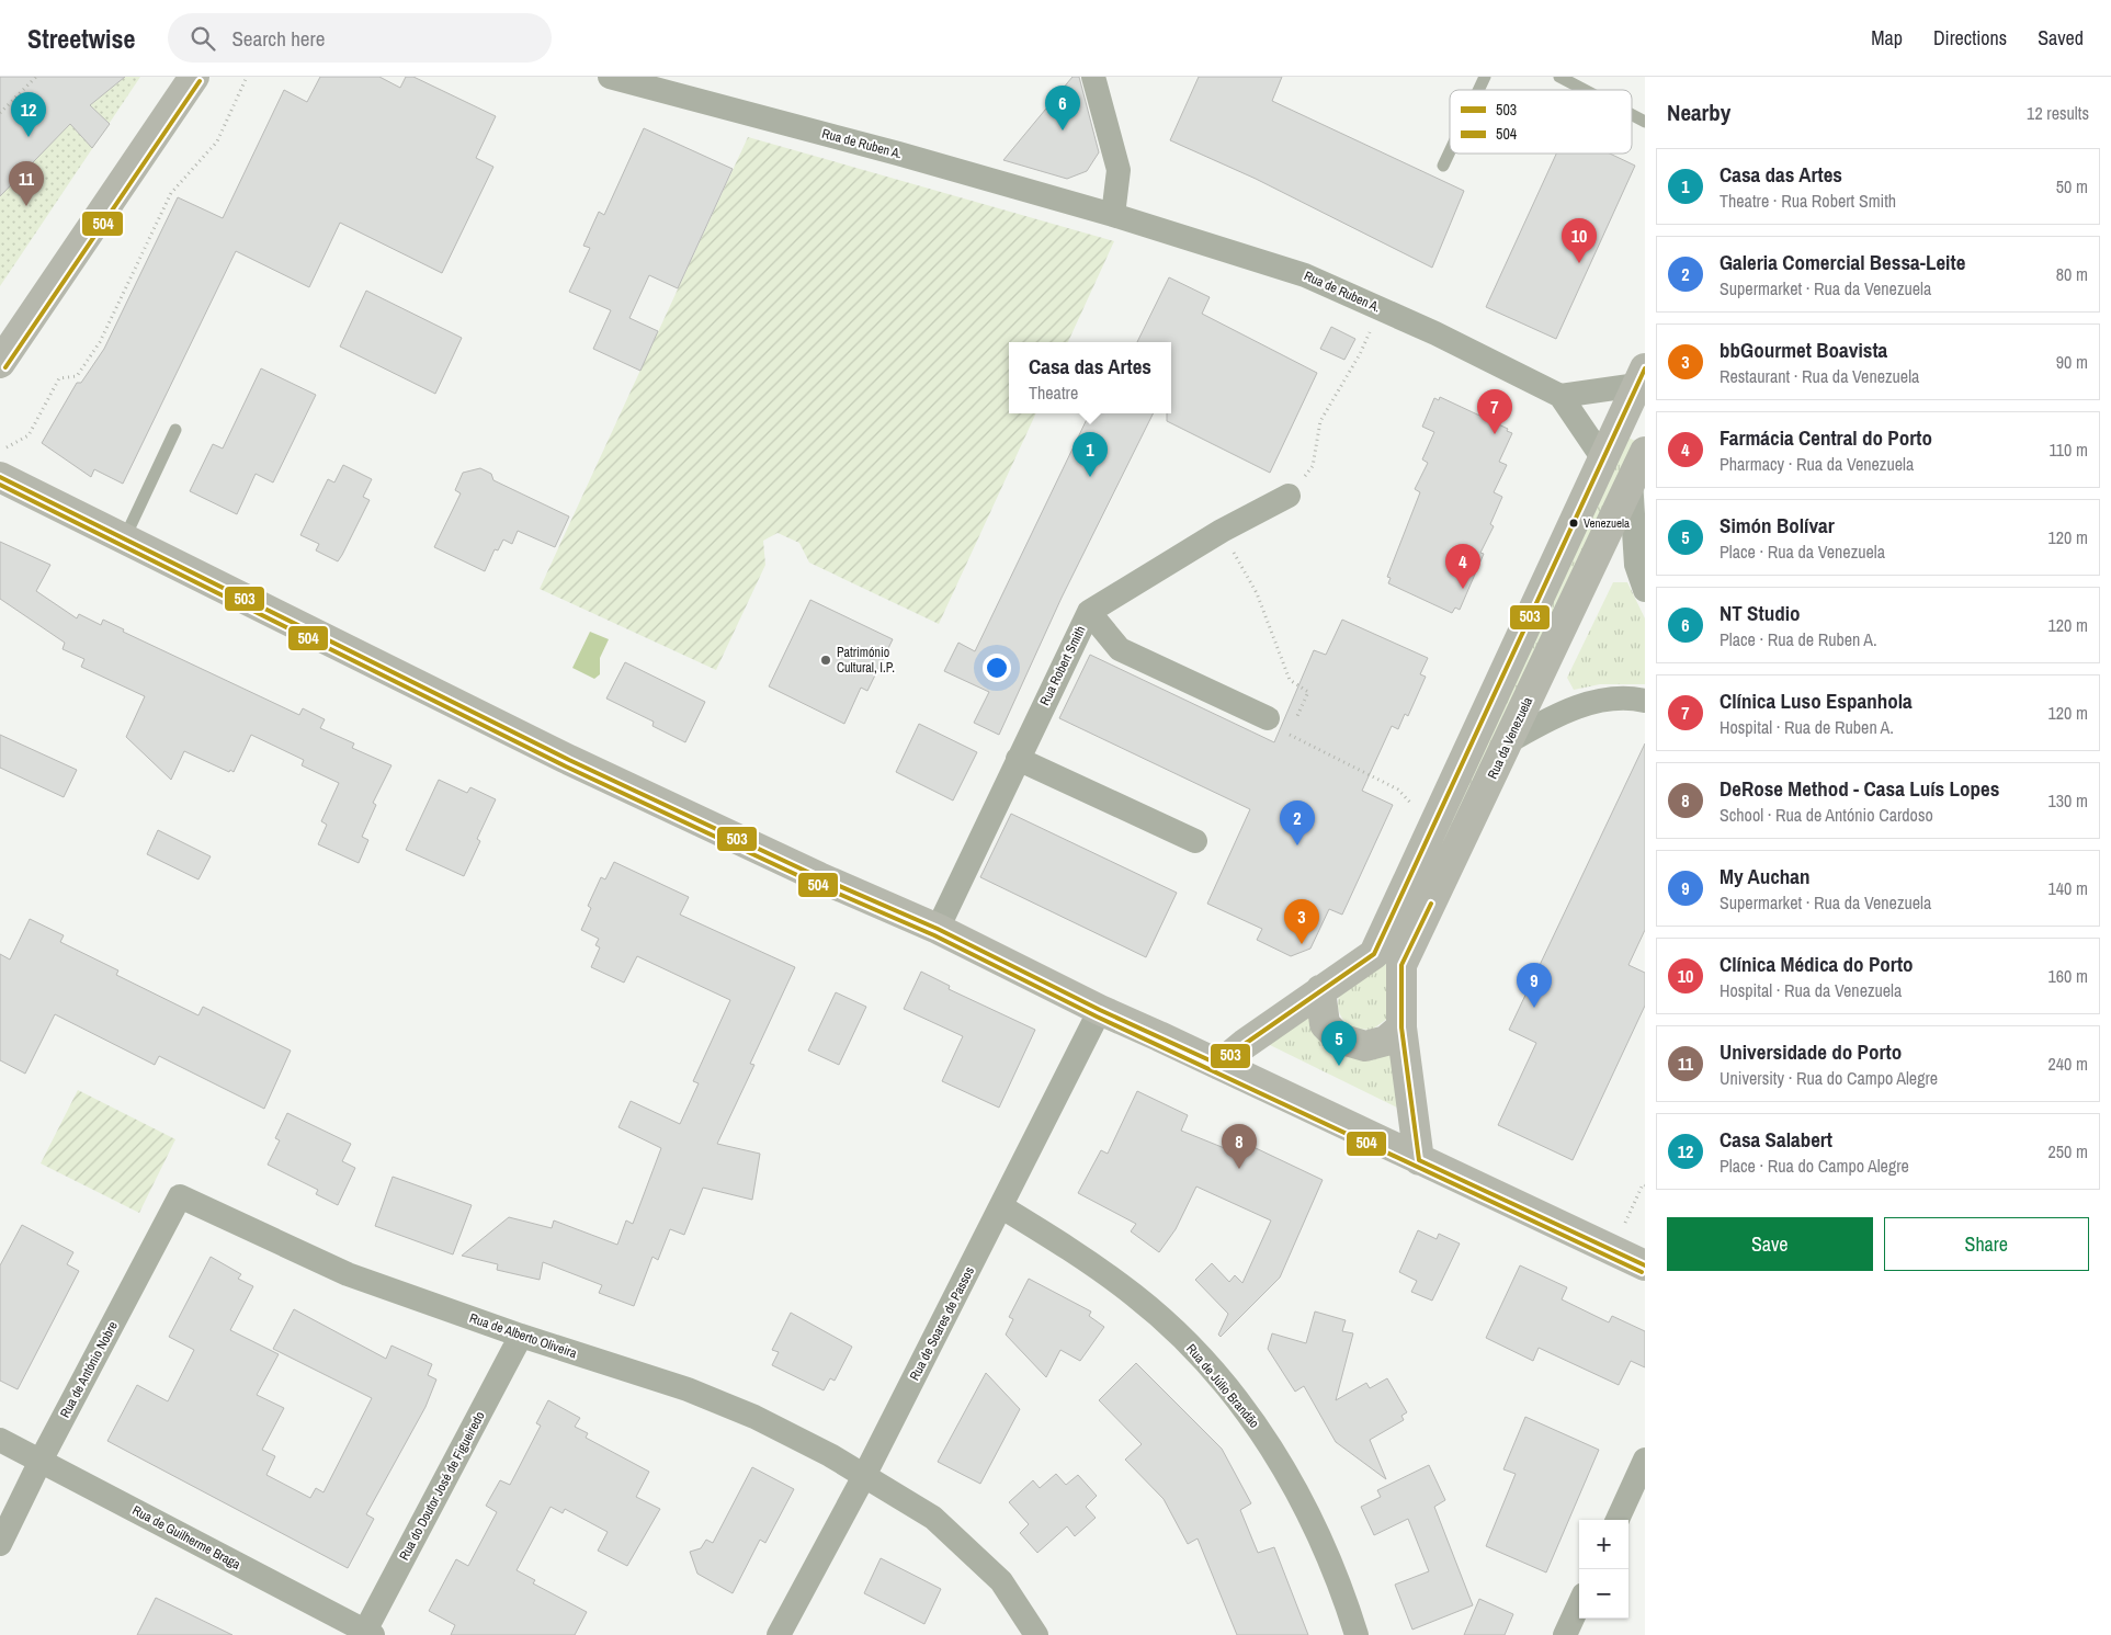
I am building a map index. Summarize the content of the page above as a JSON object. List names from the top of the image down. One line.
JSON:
{"streets":{"street":["Rua de Ruben A.","Rua Robert Smith","Rua da Venezuela","Rua de Soares de Passos","Rua de Alberto Oliveira","Rua de António Nobre","Rua de Júlio Brandão","Rua do Doutor José de Figueiredo","Rua de Guilherme Braga"]},"crossings":[["Rua de Soares de Passos","Rua de Alberto Oliveira"],["Rua de Soares de Passos","Rua de Júlio Brandão"],["Rua de Alberto Oliveira","Rua de António Nobre"],["Rua de Alberto Oliveira","Rua do Doutor José de Figueiredo"],["Rua de António Nobre","Rua de Guilherme Braga"],["Rua do Doutor José de Figueiredo","Rua de Guilherme Braga"]],"places":["Venezuela","Património Cultural, I.P."],"lines":["transit line 504","transit line 503"],"legend":["503","504"],"page":{"header":"Streetwise","search":"Search here","nav":["Map","Directions","Saved"],"heading":["Nearby","12 results"],"pins":["6","12","11","10","7","1","4","2","3","9","5","8"],"list":[{"mark":"1","name":"Casa das Artes","note":"Theatre · Rua Robert Smith","value":"50 m"},{"mark":"2","name":"Galeria Comercial Bessa-Leite","note":"Supermarket · Rua da Venezuela","value":"80 m"},{"mark":"3","name":"bbGourmet Boavista","note":"Restaurant · Rua da Venezuela","value":"90 m"},{"mark":"4","name":"Farmácia Central do Porto","note":"Pharmacy · Rua da Venezuela","value":"110 m"},{"mark":"5","name":"Simón Bolívar","note":"Place · Rua da Venezuela","value":"120 m"},{"mark":"6","name":"NT Studio","note":"Place · Rua de Ruben A.","value":"120 m"},{"mark":"7","name":"Clínica Luso Espanhola","note":"Hospital · Rua de Ruben A.","value":"120 m"},{"mark":"8","name":"DeRose Method - Casa Luís Lopes","note":"School · Rua de António Cardoso","value":"130 m"},{"mark":"9","name":"My Auchan","note":"Supermarket · Rua da Venezuela","value":"140 m"},{"mark":"10","name":"Clínica Médica do Porto","note":"Hospital · Rua da Venezuela","value":"160 m"},{"mark":"11","name":"Universidade do Porto","note":"University · Rua do Campo Alegre","value":"240 m"},{"mark":"12","name":"Casa Salabert","note":"Place · Rua do Campo Alegre","value":"250 m"}],"popup":["Casa das Artes","Theatre"],"buttons":["Save","Share"],"map_buttons":["+","−"]}}
